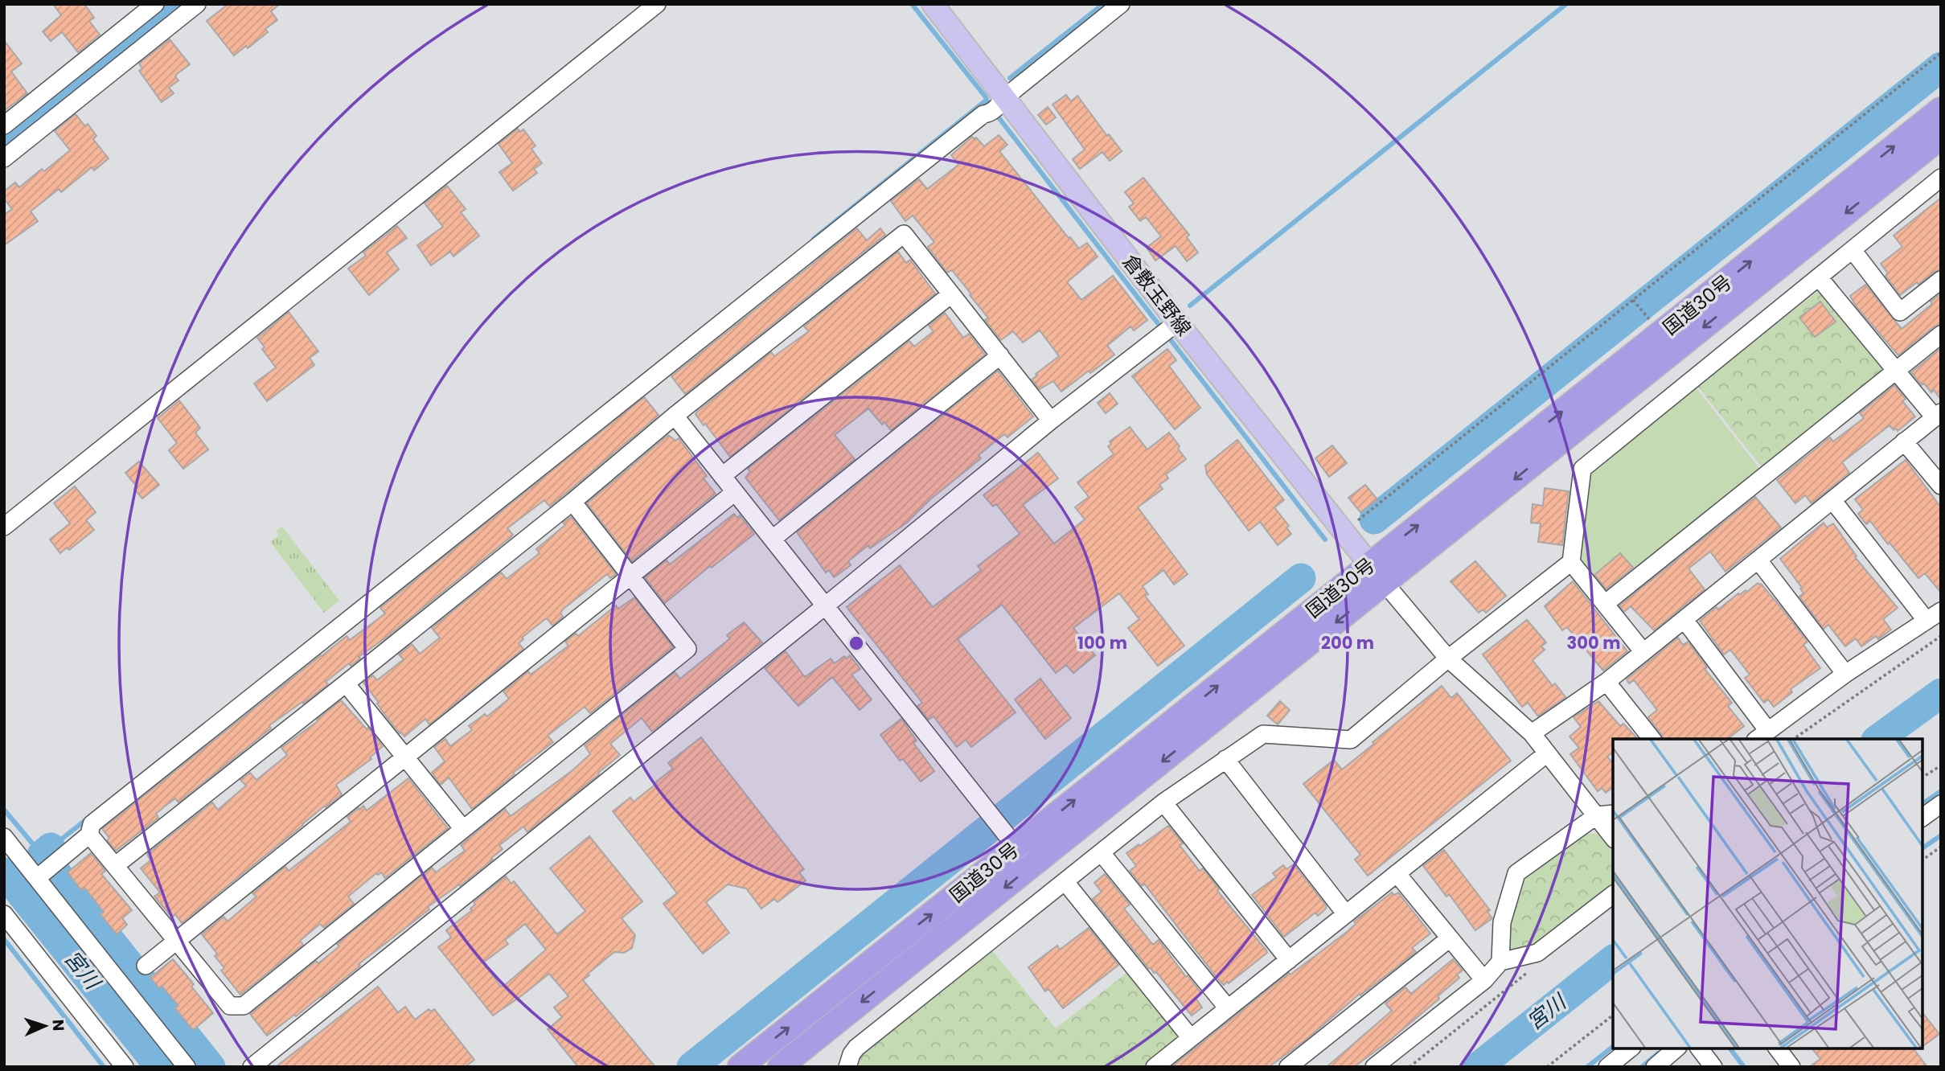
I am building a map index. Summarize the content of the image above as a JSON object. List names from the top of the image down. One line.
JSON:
{"streets":{"highway":["国道30号"],"main road":["倉敷玉野線"]},"crossings":[["倉敷玉野線","国道30号"]],"water":["宮川"],"north":"right","rings":["100 m","200 m","300 m"]}
